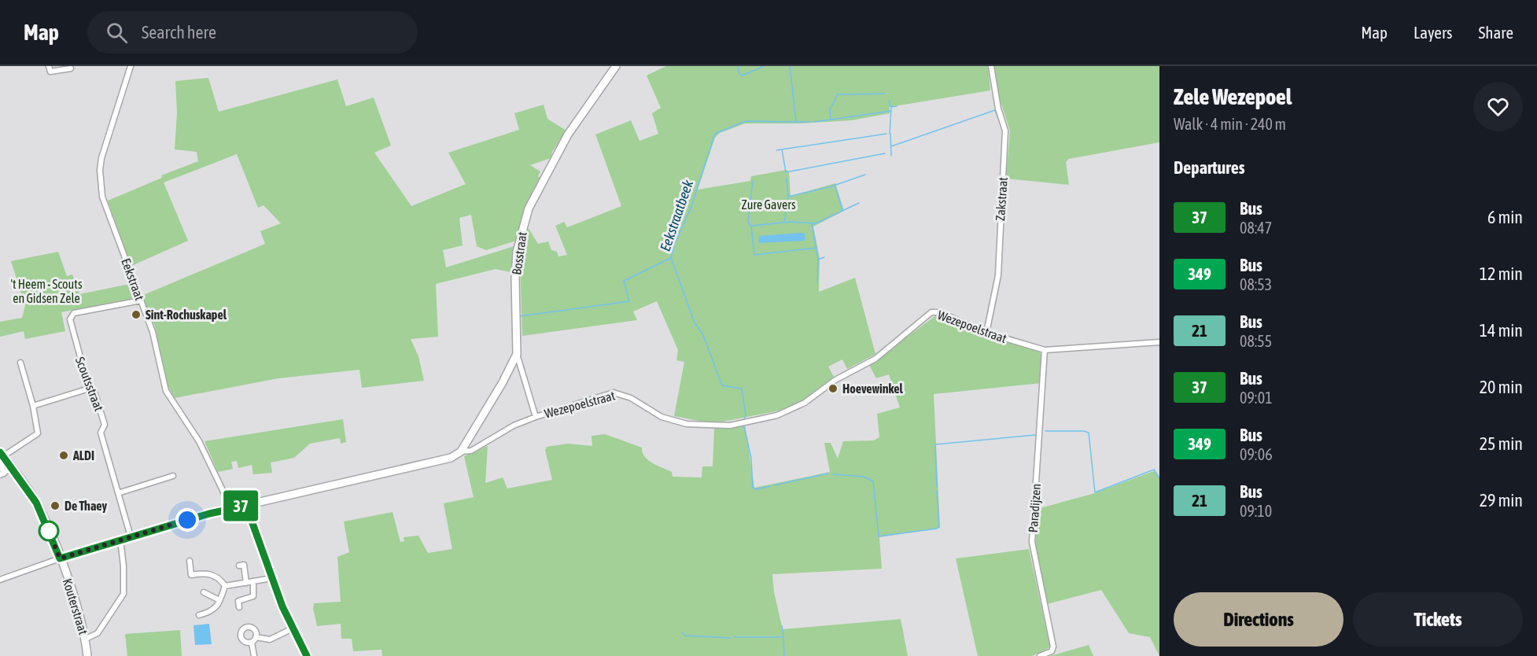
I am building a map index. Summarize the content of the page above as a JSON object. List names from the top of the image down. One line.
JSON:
{"streets":{"street":["Zakstraat","Bosstraat","Eekstraat","Wezepoelstraat","Scoutsstraat","Paradijzen","Kouterstraat"]},"crossings":[["Zakstraat","Wezepoelstraat"],["Bosstraat","Wezepoelstraat"],["Eekstraat","Wezepoelstraat"],["Eekstraat","Scoutsstraat"],["Wezepoelstraat","Scoutsstraat"],["Wezepoelstraat","Paradijzen"],["Wezepoelstraat","Kouterstraat"]],"water":["Eekstraatbeek"],"parks":["Zure Gavers","'t Heem - Scouts en Gidsen Zele"],"places":["Sint-Rochuskapel","Hoevewinkel","ALDI","De Thaey"],"lines":["bus line 37"],"page":{"header":"Map","search":"Search here","nav":["Map","Layers","Share"],"on_map":"37","heading":[["Zele Wezepoel","Walk · 4 min · 240 m"],"Departures"],"list":[{"mark":"37","name":"Bus","note":"08:47","value":"6 min"},{"mark":"349","name":"Bus","note":"08:53","value":"12 min"},{"mark":"21","name":"Bus","note":"08:55","value":"14 min"},{"mark":"37","name":"Bus","note":"09:01","value":"20 min"},{"mark":"349","name":"Bus","note":"09:06","value":"25 min"},{"mark":"21","name":"Bus","note":"09:10","value":"29 min"}],"buttons":["Directions","Tickets"]}}
